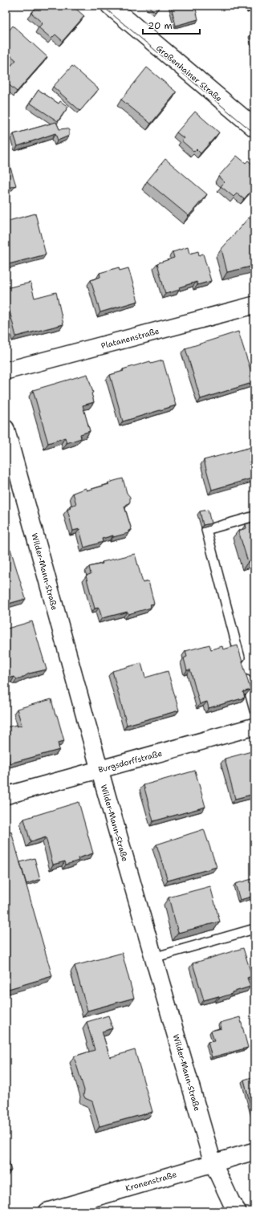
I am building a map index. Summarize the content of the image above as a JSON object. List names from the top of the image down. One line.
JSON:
{"streets":{"main road":["Großenhainer Straße"],"street":["Platanenstraße","Wilder-Mann-Straße","Burgsdorffstraße","Kronenstraße"]},"crossings":[["Wilder-Mann-Straße","Burgsdorffstraße"],["Wilder-Mann-Straße","Kronenstraße"]],"scale_bar":"20 m"}
